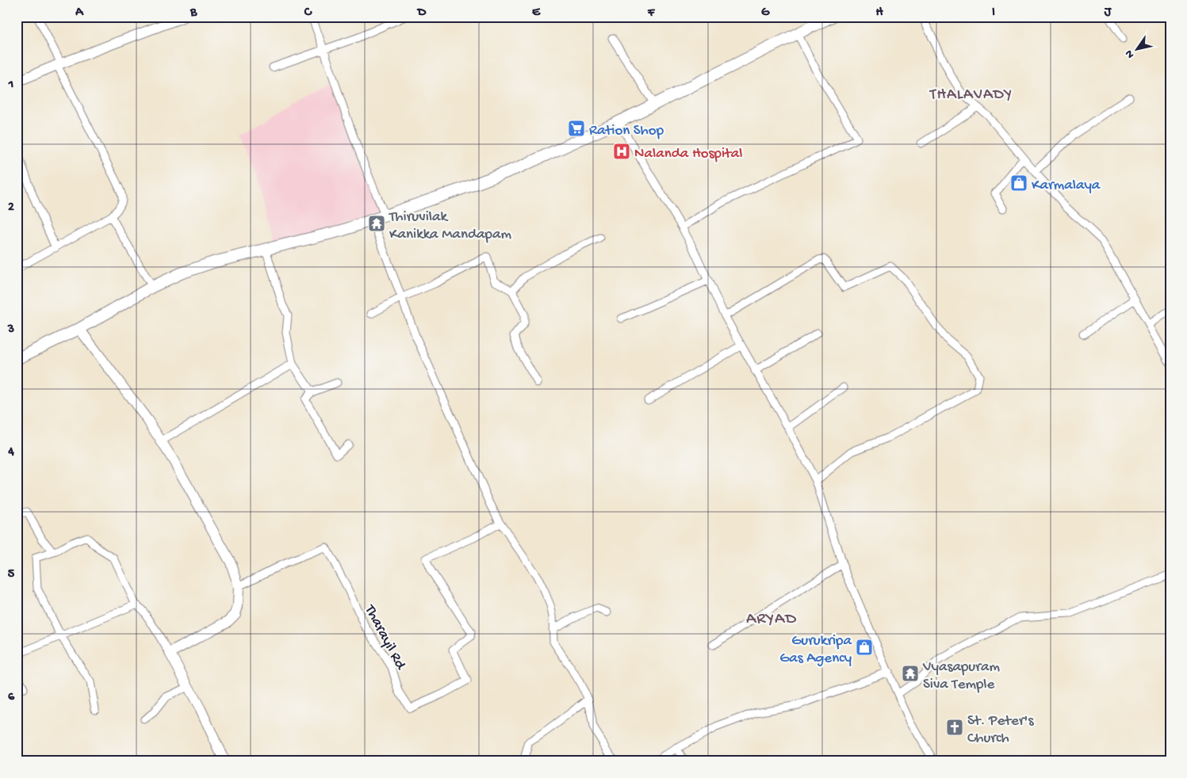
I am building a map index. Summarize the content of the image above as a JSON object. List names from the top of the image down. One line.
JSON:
{"streets":{"street":["Tharayil Rd"]},"districts":["THALAVADY","ARYAD"],"places":{"supermarket":["Ration Shop"],"hospital":["Nalanda Hospital"],"shop":["Karmalaya","Gurukripa Gas Agency"],"temple":["Thiruvilak Kanikka Mandapam","Vyasapuram Siva Temple"],"church":["St. Peter's Church"]},"north":"bottom left","grid":{"columns":["A","B","C","D","E","F","G","H","I","J"],"rows":["1","2","3","4","5","6"]}}
